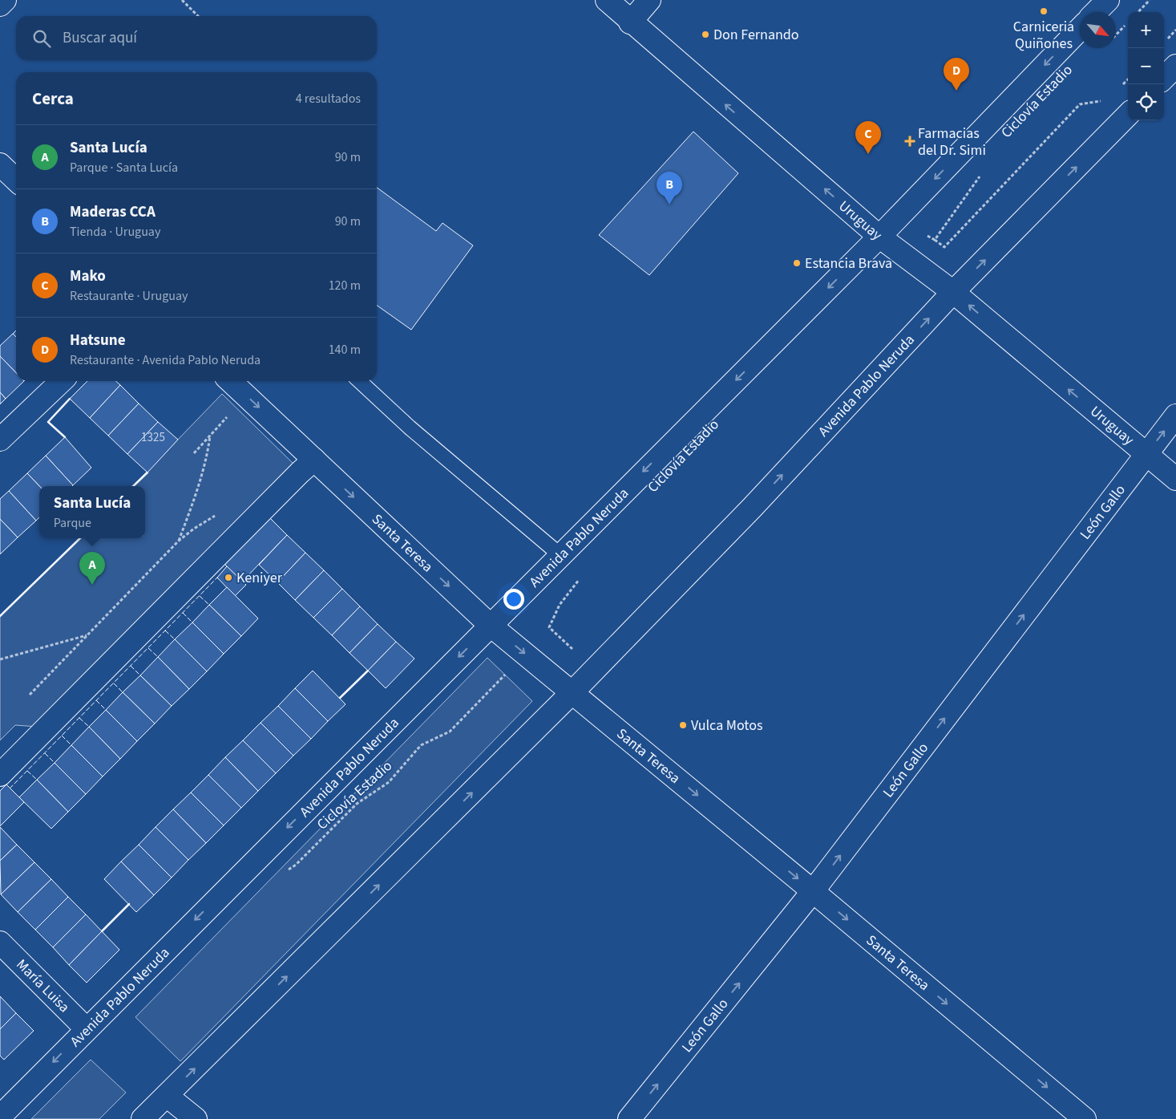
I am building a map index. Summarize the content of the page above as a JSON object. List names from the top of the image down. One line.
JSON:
{"streets":{"street":["Uruguay","Avenida Pablo Neruda","León Gallo","Santa Teresa","María Luisa"],"path":["Ciclovía Estadio"]},"crossings":[["Uruguay","Avenida Pablo Neruda"],["Uruguay","León Gallo"],["Avenida Pablo Neruda","Santa Teresa"],["Avenida Pablo Neruda","María Luisa"],["León Gallo","Santa Teresa"]],"one_way":["Uruguay","León Gallo","Santa Teresa"],"places":{"other":["Carniceria Quiñones","Don Fernando","Estancia Brava","Keniyer","Vulca Motos"],"health":["Farmacias del Dr. Simi"]},"house_numbers":["1325"],"north":"bottom right","page":{"map_buttons":["+","−"],"search":"Buscar aquí","pins":["D","C","B","A"],"heading":["Cerca","4 resultados"],"list":[{"mark":"A","name":"Santa Lucía","note":"Parque · Santa Lucía","value":"90 m"},{"mark":"B","name":"Maderas CCA","note":"Tienda · Uruguay","value":"90 m"},{"mark":"C","name":"Mako","note":"Restaurante · Uruguay","value":"120 m"},{"mark":"D","name":"Hatsune","note":"Restaurante · Avenida Pablo Neruda","value":"140 m"}],"popup":["Santa Lucía","Parque"]}}
